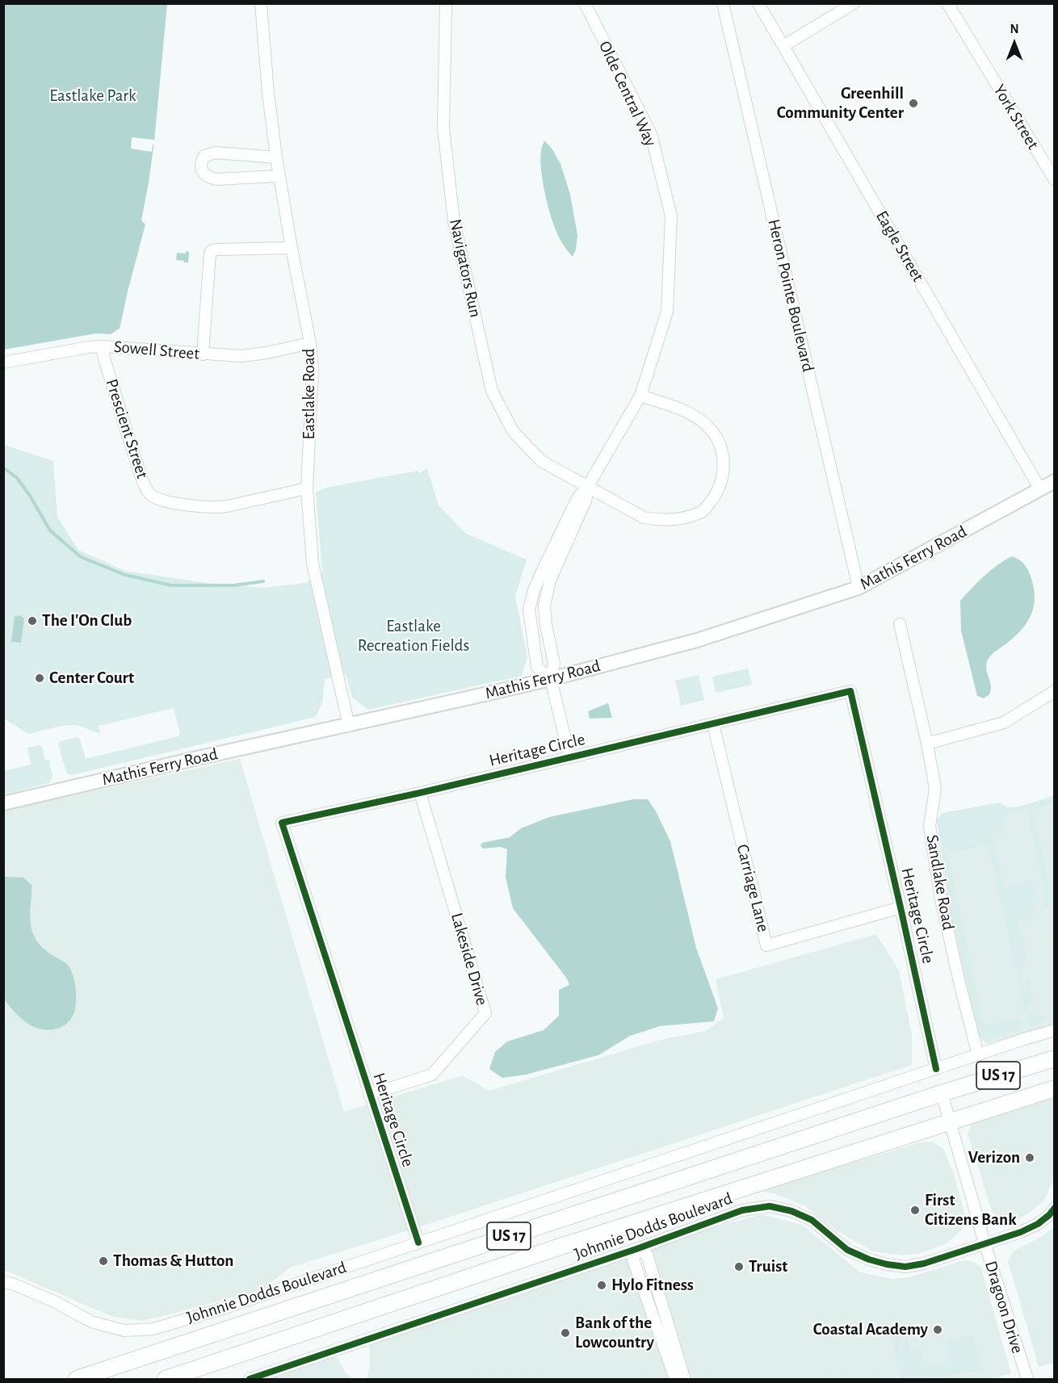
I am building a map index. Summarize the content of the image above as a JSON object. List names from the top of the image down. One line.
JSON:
{"streets":{"highway":["US 17","Johnnie Dodds Boulevard"],"main road":["Mathis Ferry Road"],"street":["Olde Central Way","York Street","Eagle Street","Navigators Run","Heron Pointe Boulevard","Sowell Street","Eastlake Road","Prescient Street","Heritage Circle","Sandlake Road","Carriage Lane","Lakeside Drive","Dragoon Drive"]},"crossings":[["Olde Central Way","Navigators Run"],["Olde Central Way","Mathis Ferry Road"],["Olde Central Way","Heritage Circle"],["Eagle Street","Mathis Ferry Road"],["Heron Pointe Boulevard","Mathis Ferry Road"],["Sowell Street","Eastlake Road"],["Sowell Street","Prescient Street"],["Eastlake Road","Prescient Street"],["Eastlake Road","Mathis Ferry Road"],["Mathis Ferry Road","Heritage Circle"],["Heritage Circle","Carriage Lane"],["Heritage Circle","Lakeside Drive"],["Heritage Circle","Johnnie Dodds Boulevard"],["Sandlake Road","Johnnie Dodds Boulevard"],["Johnnie Dodds Boulevard","Dragoon Drive"]],"parks":["Eastlake Park","Eastlake Recreation Fields"],"places":["Greenhill Community Center","The I'On Club","Center Court","Verizon","First Citizens Bank","Thomas & Hutton","Truist","Hylo Fitness","Coastal Academy","Bank of the Lowcountry"],"north":"top"}
